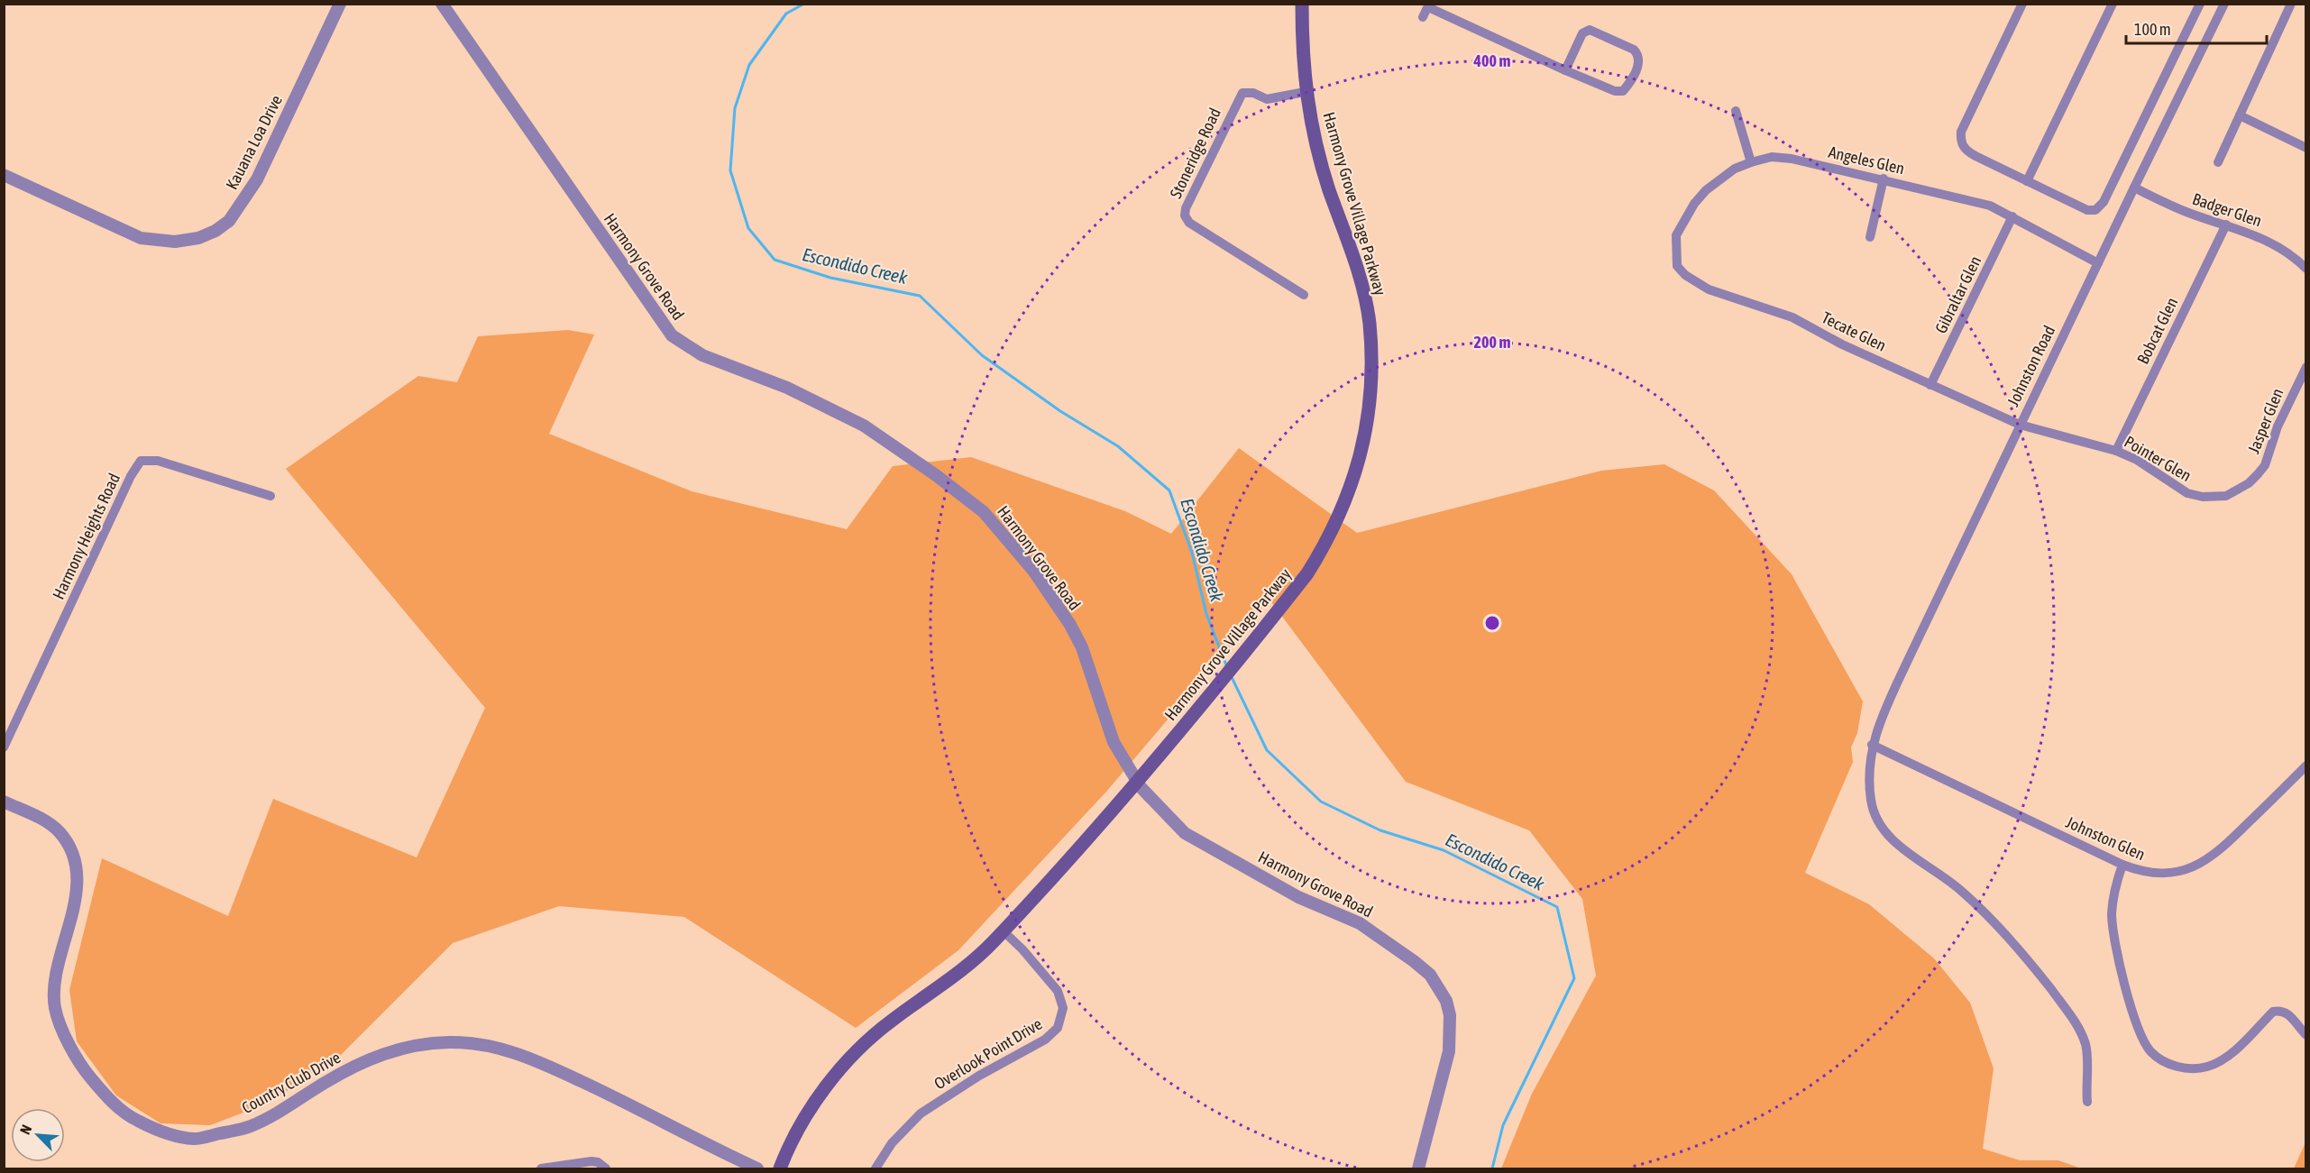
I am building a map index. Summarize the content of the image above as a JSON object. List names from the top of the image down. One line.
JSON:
{"streets":{"main road":["Harmony Grove Village Parkway"],"street":["Kauana Loa Drive","Stoneridge Road","Angeles Glen","Badger Glen","Harmony Grove Road","Gibraltar Glen","Bobcat Glen","Tecate Glen","Johnston Road","Jasper Glen","Pointer Glen","Harmony Heights Road","Johnston Glen","Overlook Point Drive","Country Club Drive"]},"crossings":[["Stoneridge Road","Harmony Grove Village Parkway"],["Angeles Glen","Gibraltar Glen"],["Angeles Glen","Tecate Glen"],["Angeles Glen","Johnston Road"],["Harmony Grove Village Parkway","Harmony Grove Road"],["Harmony Grove Village Parkway","Overlook Point Drive"],["Badger Glen","Bobcat Glen"],["Badger Glen","Johnston Road"],["Gibraltar Glen","Tecate Glen"],["Bobcat Glen","Pointer Glen"],["Tecate Glen","Johnston Road"],["Tecate Glen","Pointer Glen"],["Johnston Road","Pointer Glen"],["Johnston Road","Johnston Glen"],["Jasper Glen","Pointer Glen"]],"water":["Escondido Creek"],"scale_bar":"100 m","north":"top left","rings":["400 m","200 m"]}
